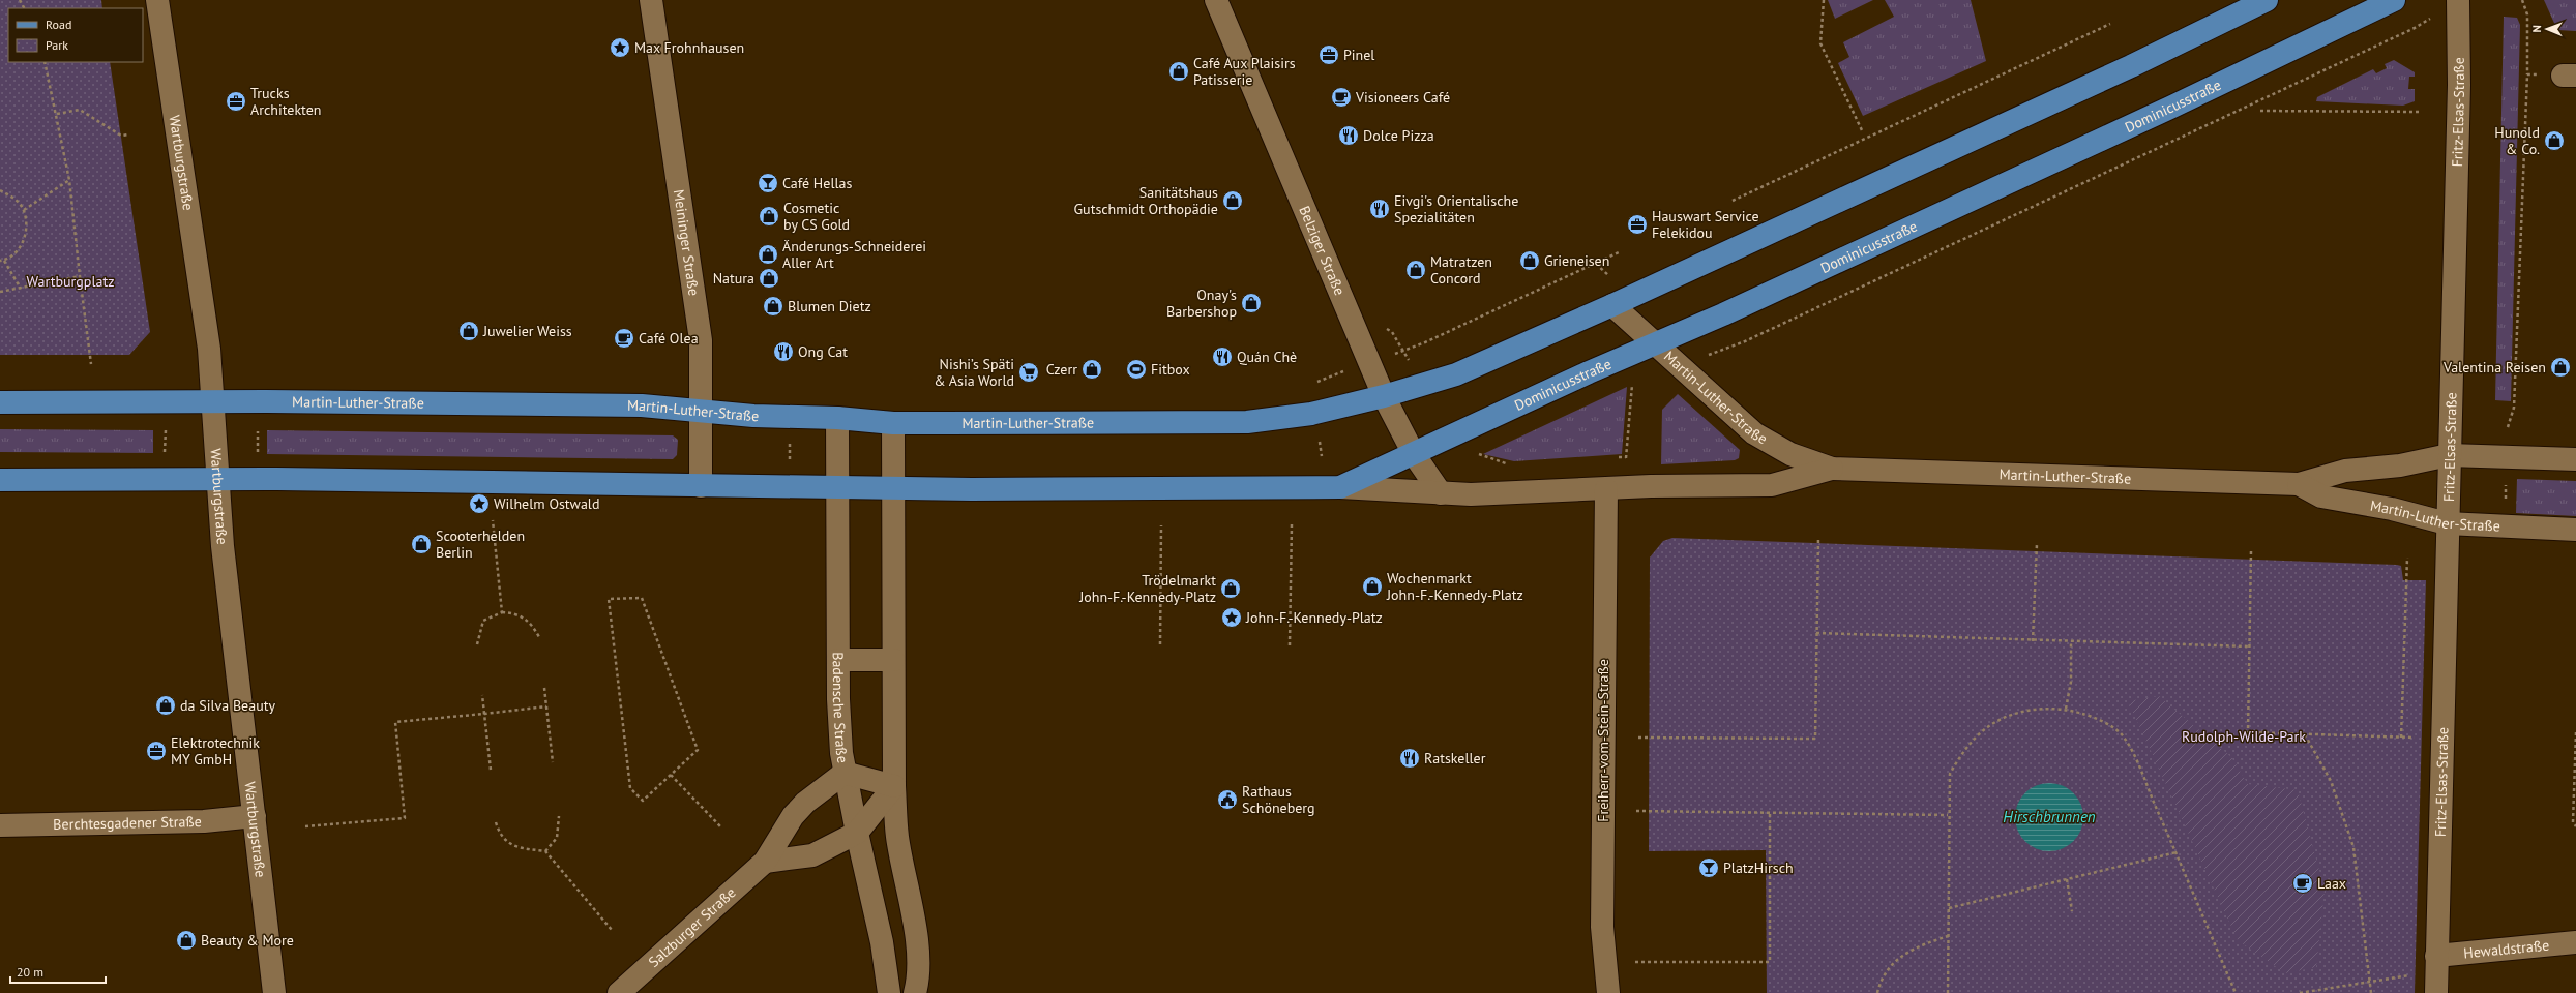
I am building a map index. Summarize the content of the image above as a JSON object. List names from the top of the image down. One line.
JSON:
{"streets":{"main road":["Dominicusstraße","Martin-Luther-Straße"],"street":["Fritz-Elsas-Straße","Wartburgstraße","Meininger Straße","Belziger Straße","Badensche Straße","Freiherr-vom-Stein-Straße","Berchtesgadener Straße","Salzburger Straße","Hewaldstraße"]},"crossings":[["Dominicusstraße","Belziger Straße"],["Dominicusstraße","Martin-Luther-Straße"],["Fritz-Elsas-Straße","Martin-Luther-Straße"],["Fritz-Elsas-Straße","Hewaldstraße"],["Wartburgstraße","Martin-Luther-Straße"],["Wartburgstraße","Berchtesgadener Straße"],["Meininger Straße","Martin-Luther-Straße"],["Belziger Straße","Martin-Luther-Straße"],["Martin-Luther-Straße","Badensche Straße"],["Martin-Luther-Straße","Freiherr-vom-Stein-Straße"],["Badensche Straße","Salzburger Straße"]],"water":["Hirschbrunnen"],"parks":["Wartburgplatz","Rudolph-Wilde-Park"],"places":{"place":["Max Frohnhausen","Wilhelm Ostwald","John-F.-Kennedy-Platz"],"office":["Pinel","Trucks Architekten","Hauswart Service Felekidou","Elektrotechnik MY GmbH"],"shop":["Café Aux Plaisirs Patisserie","Hunold & Co.","Sanitätshaus Gutschmidt Orthopädie","Cosmetic by CS Gold","Änderungs-Schneiderei Aller Art","Grieneisen","Matratzen Concord","Natura","Onay's Barbershop","Blumen Dietz","Juwelier Weiss","Valentina Reisen","Czerr","Scooterhelden Berlin","Wochenmarkt John-F.-Kennedy-Platz","Trödelmarkt John-F.-Kennedy-Platz","da Silva Beauty","Beauty & More"],"cafe":["Visioneers Café","Café Olea","Laax"],"restaurant":["Dolce Pizza","Eivgi's Orientalische Spezialitäten","Ong Cat","Quán Chè","Ratskeller"],"bar":["Café Hellas","PlatzHirsch"],"sports":["Fitbox"],"supermarket":["Nishi’s Späti & Asia World"],"public building":["Rathaus Schöneberg"]},"legend":["Road","Park"],"scale_bar":"20 m","north":"left"}
